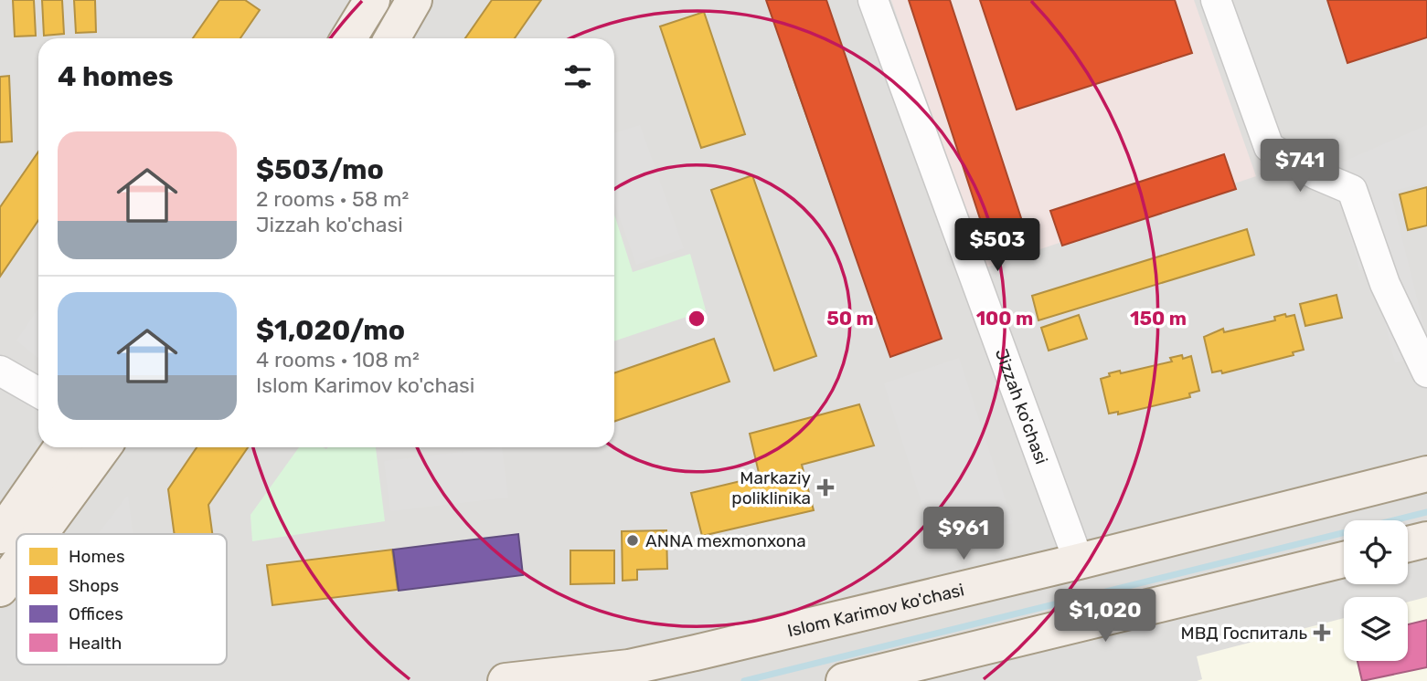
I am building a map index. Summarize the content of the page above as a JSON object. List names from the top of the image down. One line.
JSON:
{"streets":{"main road":["Islom Karimov ko'chasi"],"street":["Jizzah ko'chasi"]},"crossings":[["Jizzah ko'chasi","Islom Karimov ko'chasi"]],"places":{"health":["Markaziy poliklinika","МВД Госпиталь"],"other":["ANNA mexmonxona"]},"legend":["Homes","Shops","Offices","Health"],"page":{"heading":"4 homes","list":[{"name":"$503/mo","note":"2 rooms · 58 m² · Jizzah ko'chasi"},{"name":"$1,020/mo","note":"4 rooms · 108 m² · Islom Karimov ko'chasi"}],"price":["$741","$503","$961","$1,020"]},"rings":["50 m","100 m","150 m"]}
